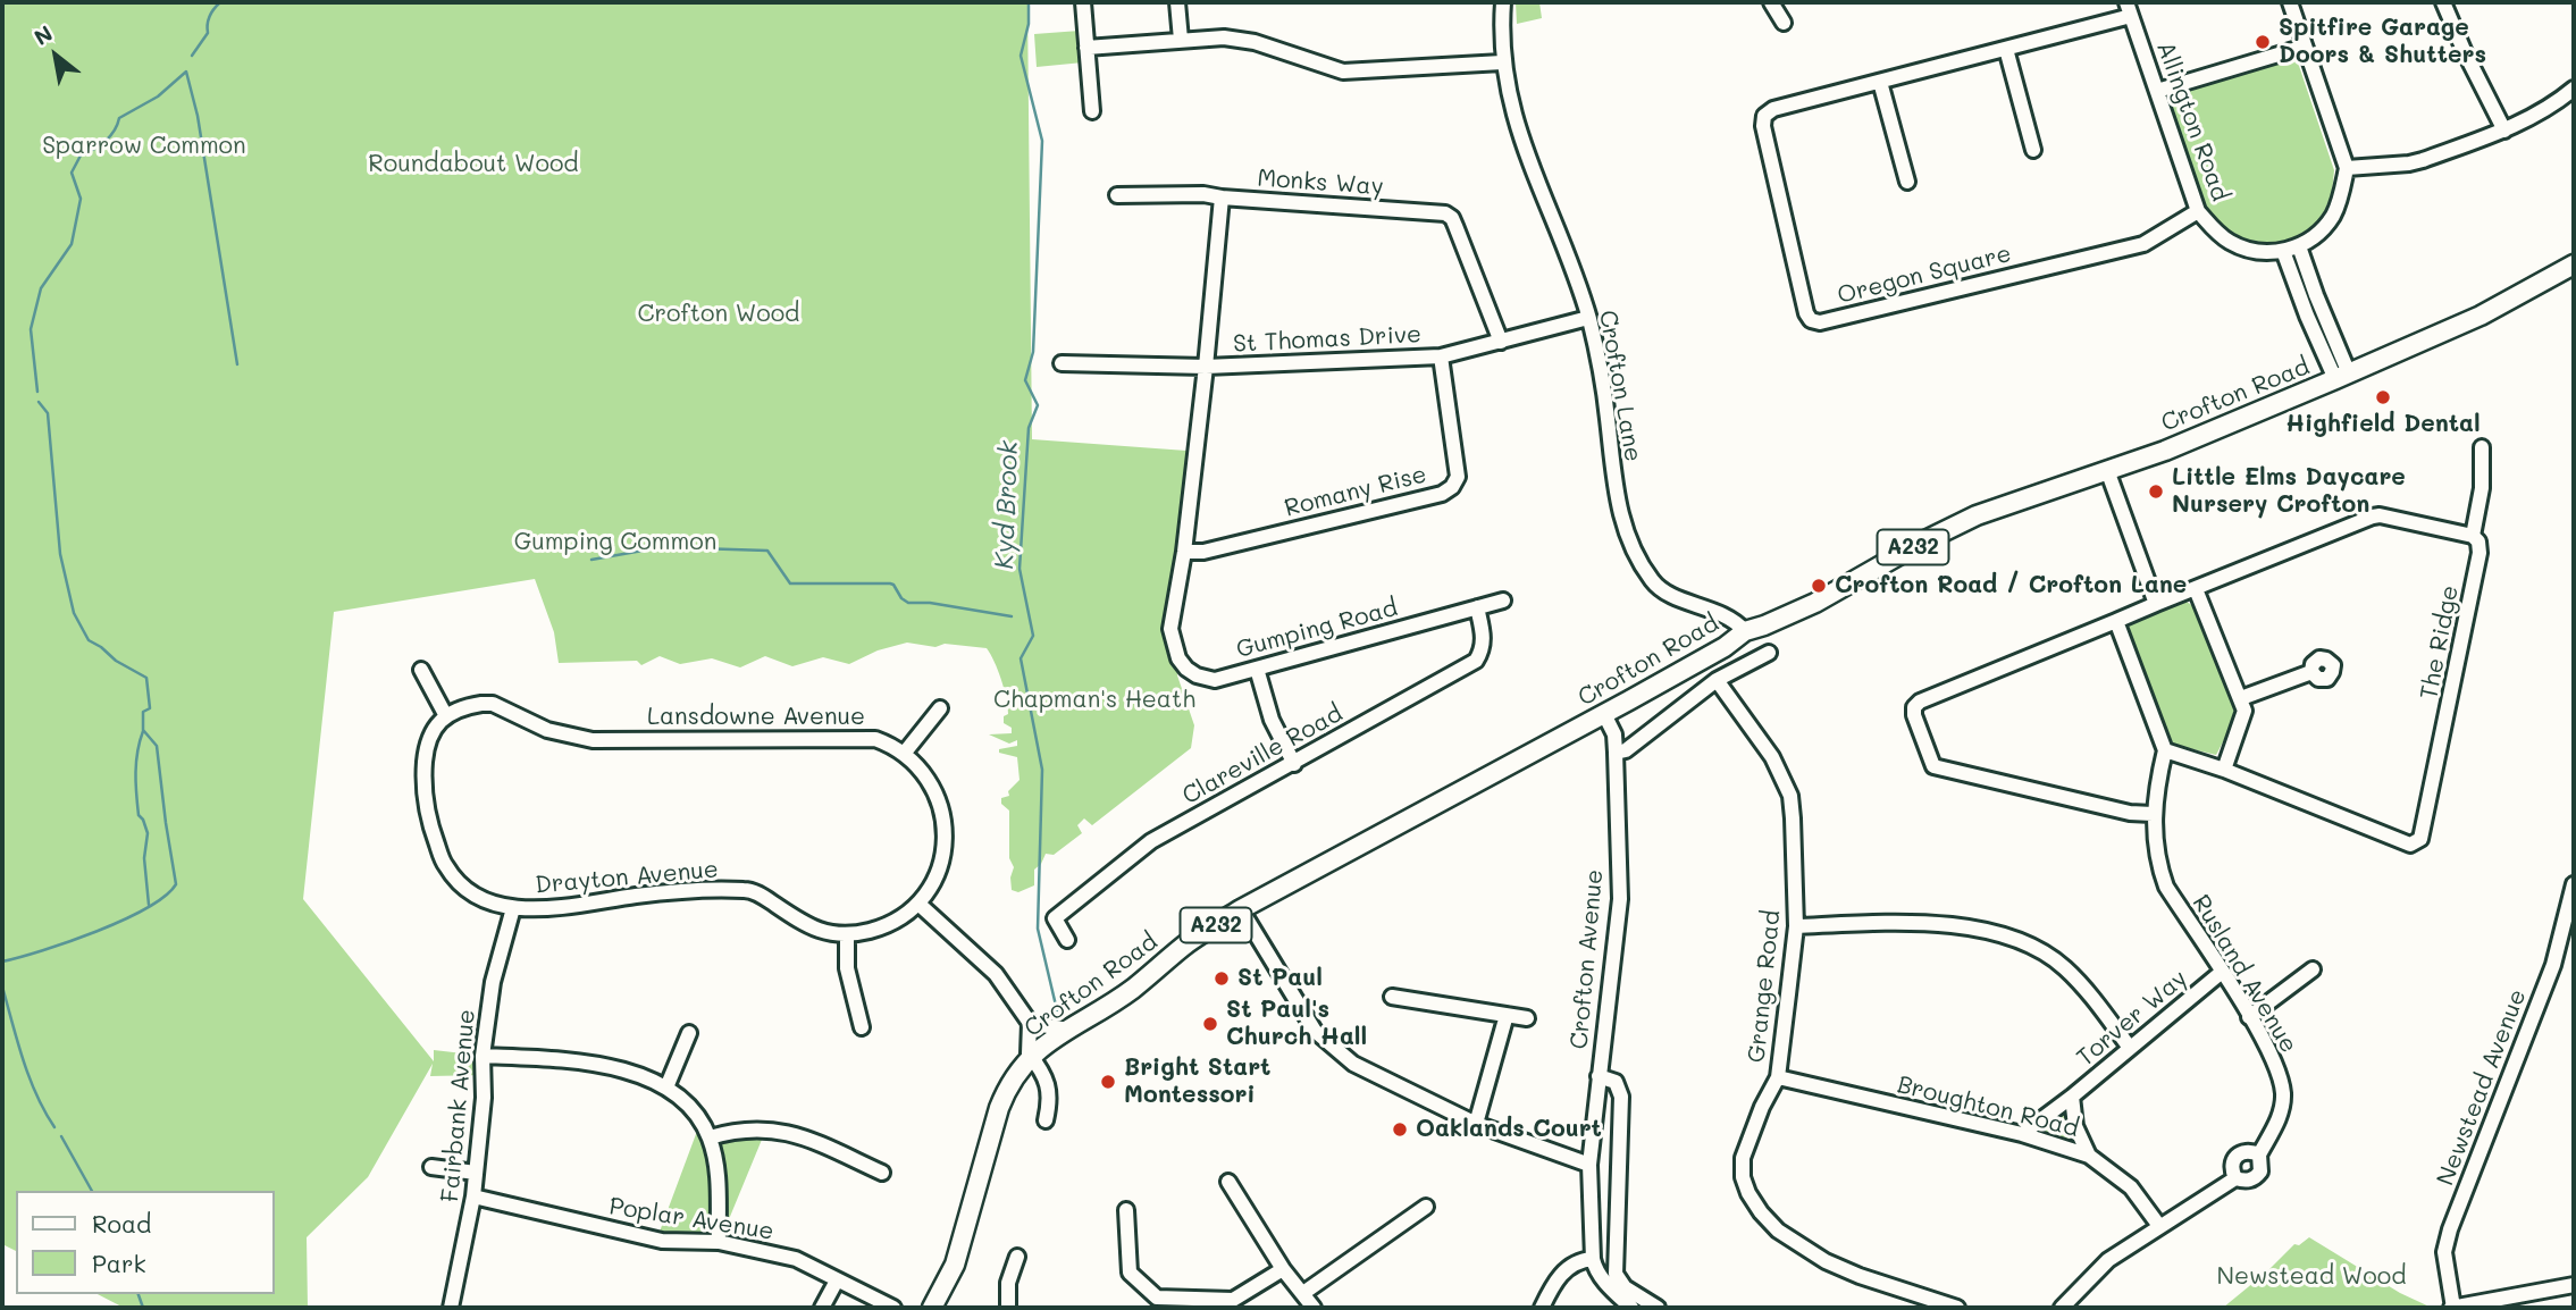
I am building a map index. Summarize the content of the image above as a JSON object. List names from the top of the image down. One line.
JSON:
{"streets":{"main road":["Crofton Road","A232"],"street":["Allington Road","Monks Way","Oregon Square","St Thomas Drive","Crofton Lane","Romany Rise","Gumping Road","The Ridge","Lansdowne Avenue","Clareville Road","Drayton Avenue","Crofton Avenue","Rusland Avenue","Grange Road","Torver Way","Newstead Avenue","Fairbank Avenue","Broughton Road","Poplar Avenue"]},"crossings":[["Allington Road","Oregon Square"],["Monks Way","St Thomas Drive"],["St Thomas Drive","Crofton Lane"],["St Thomas Drive","Romany Rise"],["Crofton Lane","Crofton Road"],["Crofton Road","Crofton Avenue"],["Romany Rise","Gumping Road"],["Gumping Road","Clareville Road"],["Lansdowne Avenue","Drayton Avenue"],["Drayton Avenue","Fairbank Avenue"],["Rusland Avenue","Torver Way"],["Rusland Avenue","Broughton Road"],["Grange Road","Broughton Road"],["Torver Way","Broughton Road"],["Fairbank Avenue","Poplar Avenue"]],"water":["Kyd Brook"],"parks":["Sparrow Common","Roundabout Wood","Crofton Wood","Gumping Common","Chapman's Heath","Newstead Wood"],"places":["Spitfire Garage Doors & Shutters","Highfield Dental","Little Elms Daycare Nursery Crofton","Crofton Road / Crofton Lane","St Paul","St Paul's Church Hall","Bright Start Montessori","Oaklands Court"],"legend":["Road","Park"],"north":"top left"}
